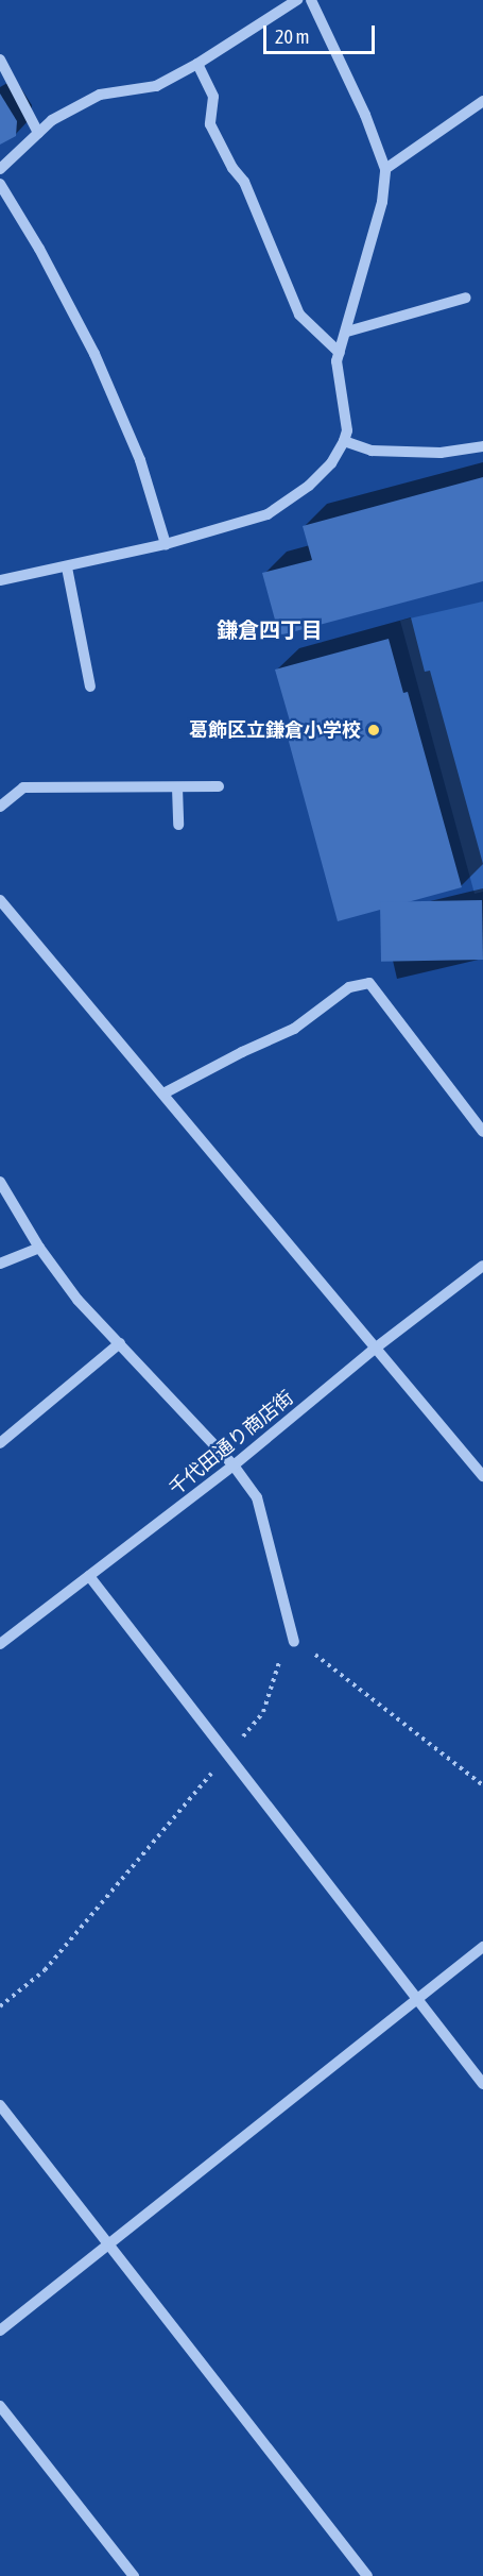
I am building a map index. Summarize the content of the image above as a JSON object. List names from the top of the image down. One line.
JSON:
{"streets":{"street":["千代田通り商店街"]},"districts":["鎌倉四丁目"],"places":["葛飾区立鎌倉小学校"],"scale_bar":"20 m"}
